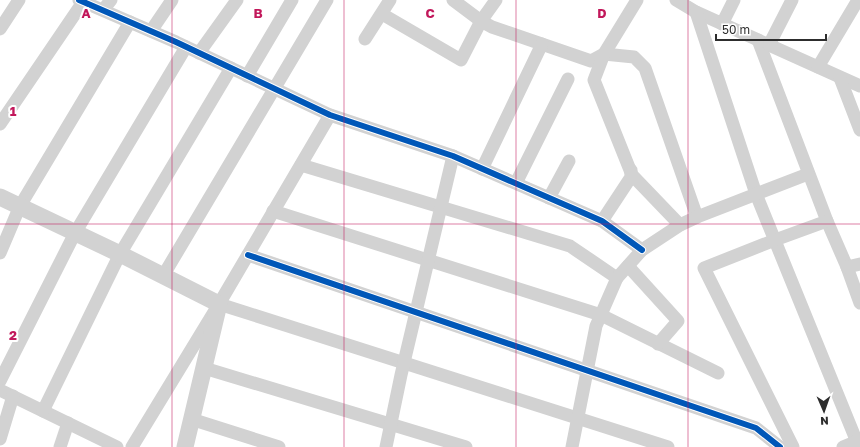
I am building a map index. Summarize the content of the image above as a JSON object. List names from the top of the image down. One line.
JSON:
{"scale_bar":"50 m","north":"bottom","grid":{"columns":["A","B","C","D"],"rows":["1","2"]}}
